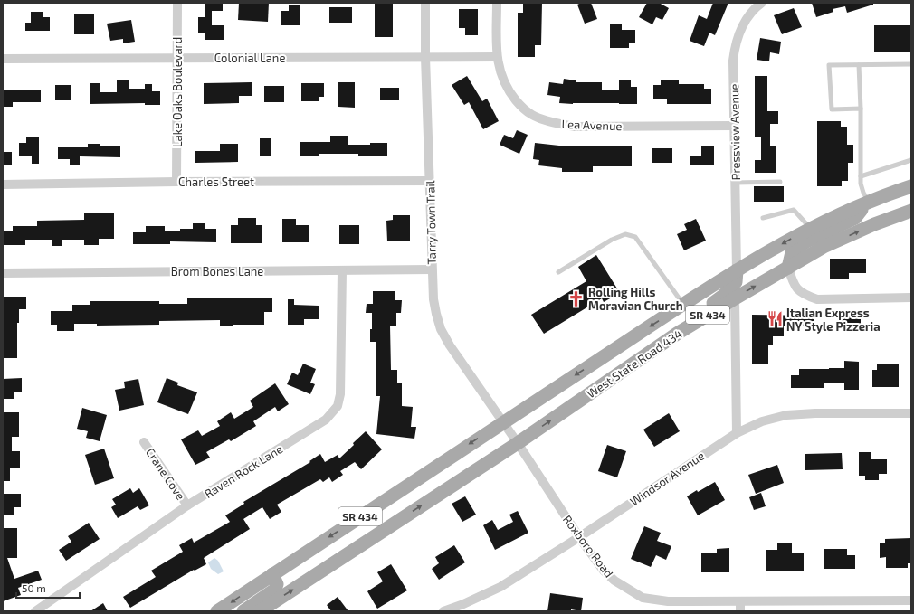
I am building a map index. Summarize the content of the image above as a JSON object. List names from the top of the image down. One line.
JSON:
{"streets":{"main road":["SR 434","West State Road 434"],"street":["Colonial Lane","Lake Oaks Boulevard","Lea Avenue","Pressview Avenue","Charles Street","Tarry Town Trail","Brom Bones Lane","Raven Rock Lane","Crane Cove","Windsor Avenue","Roxboro Road"]},"crossings":[["Colonial Lane","Lake Oaks Boulevard"],["Colonial Lane","Lea Avenue"],["Colonial Lane","Tarry Town Trail"],["Lake Oaks Boulevard","Charles Street"],["Lea Avenue","Pressview Avenue"],["Pressview Avenue","SR 434"],["Charles Street","Tarry Town Trail"],["Tarry Town Trail","Brom Bones Lane"],["Tarry Town Trail","SR 434"],["Tarry Town Trail","Roxboro Road"],["Brom Bones Lane","Raven Rock Lane"],["SR 434","Roxboro Road"],["West State Road 434","Roxboro Road"],["Raven Rock Lane","Crane Cove"],["Windsor Avenue","Roxboro Road"]],"places":{"church":["Rolling Hills Moravian Church"],"restaurant":["Italian Express NY Style Pizzeria"]},"scale_bar":"50 m"}
